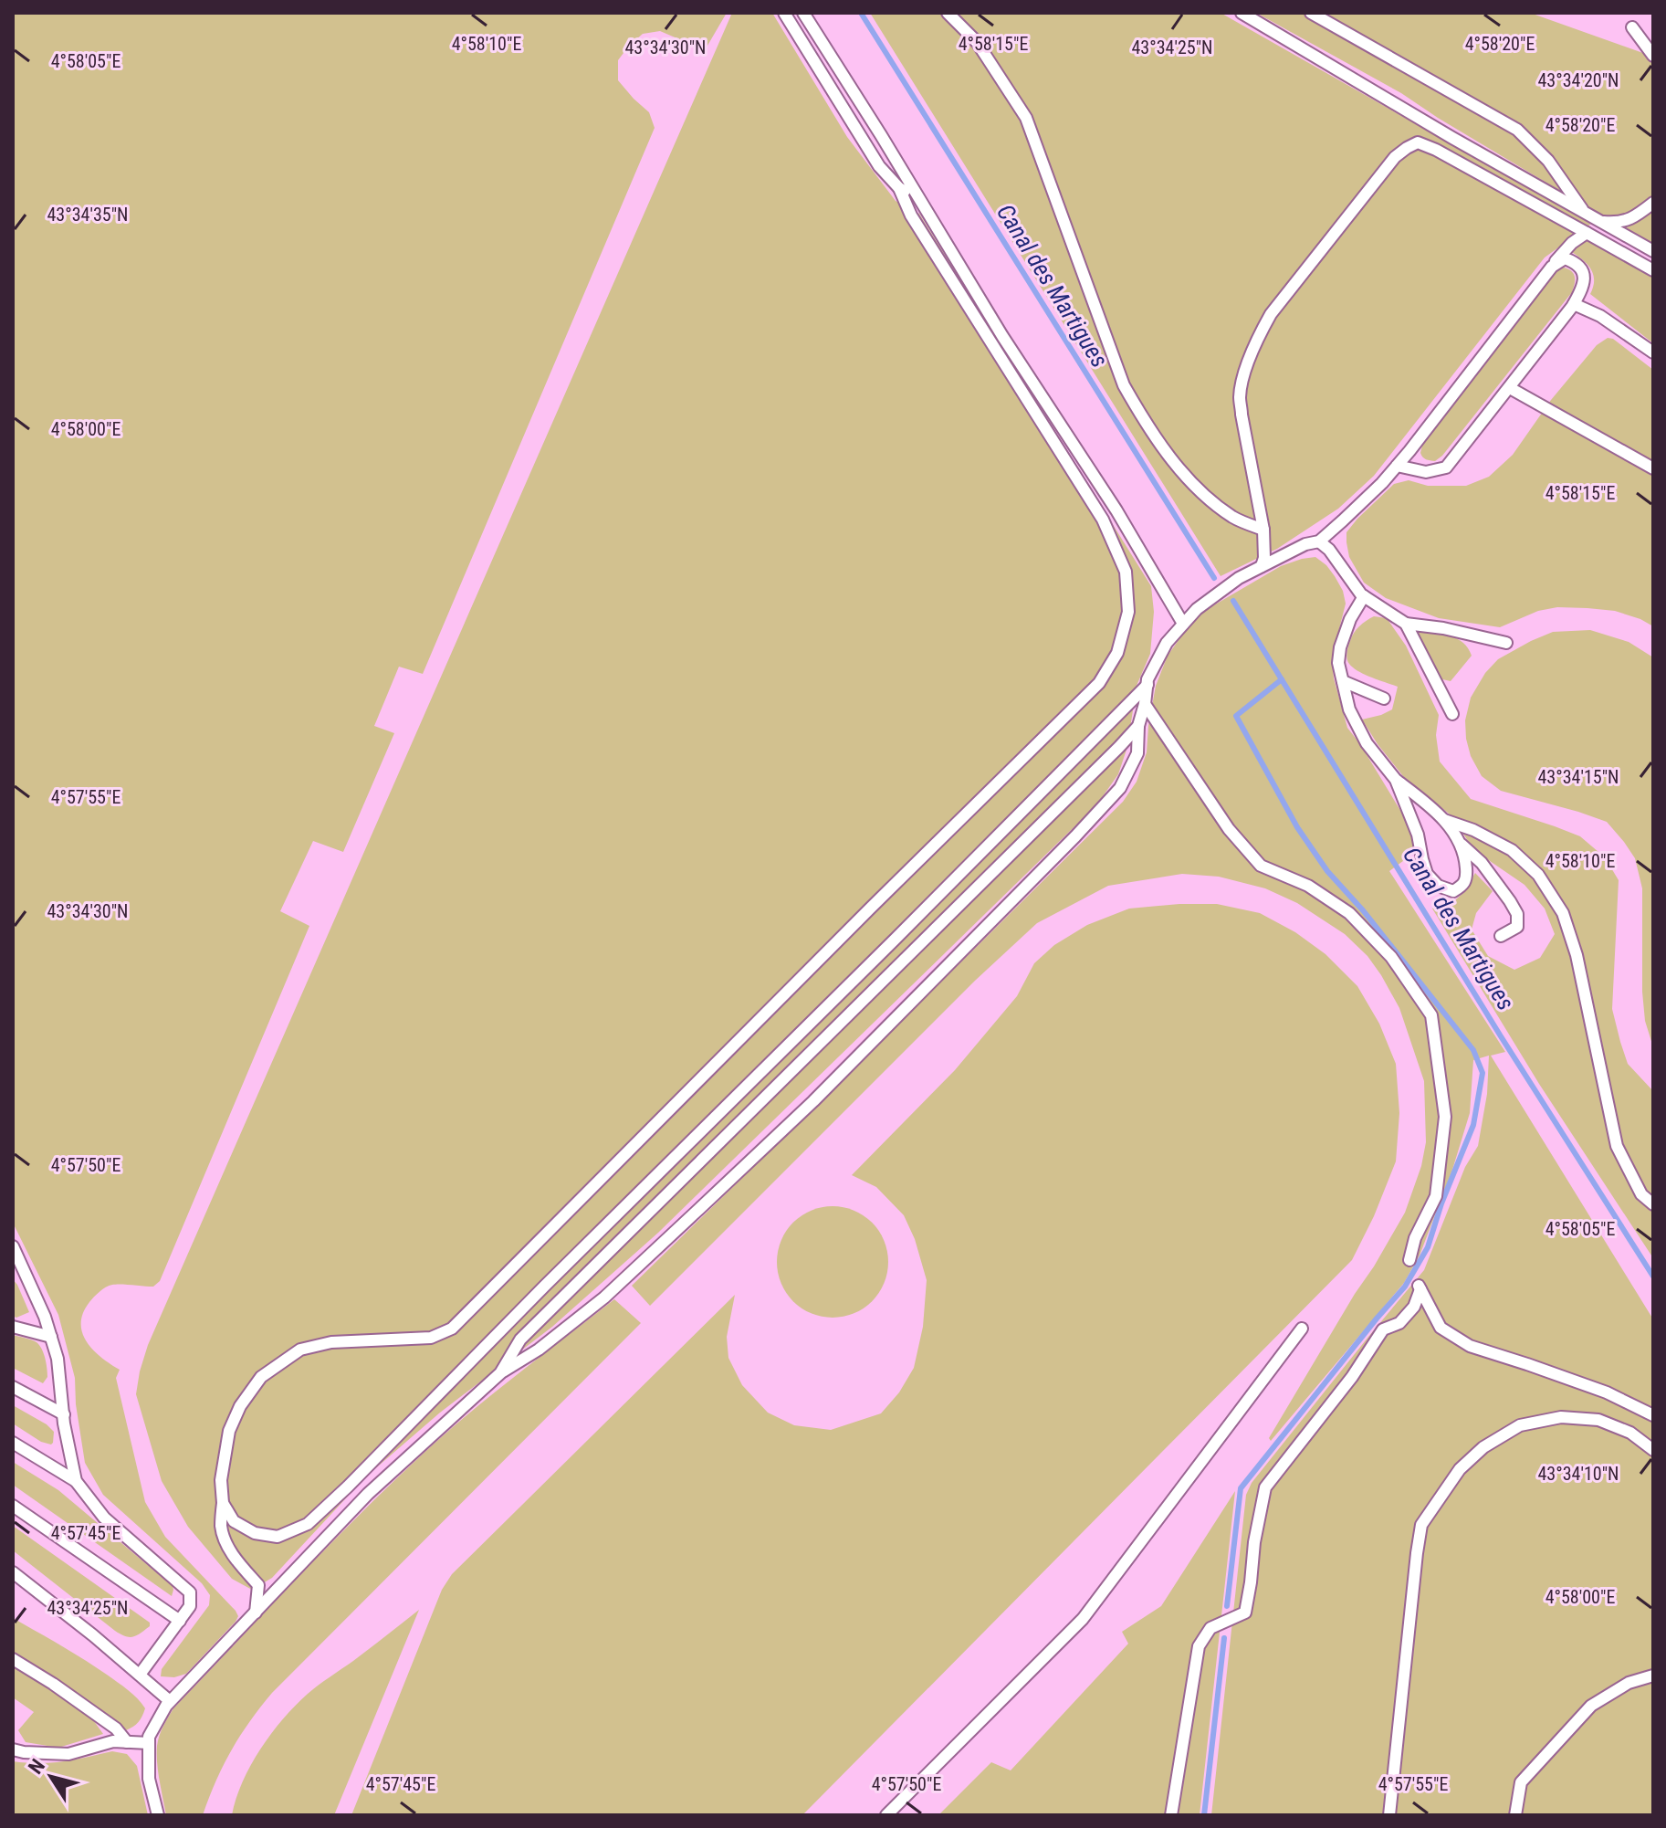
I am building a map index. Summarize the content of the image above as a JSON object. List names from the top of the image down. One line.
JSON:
{"water":["Canal des Martigues"],"north":"top left","coordinates":["4°58'15\"E","4°58'10\"E","4°58'20\"E","43°34'25\"N","43°34'30\"N","4°58'05\"E","43°34'20\"N","43°34'35\"N","4°58'00\"E","43°34'15\"N","4°57'55\"E","4°57'50\"E","43°34'10\"N","4°57'45\"E"]}
